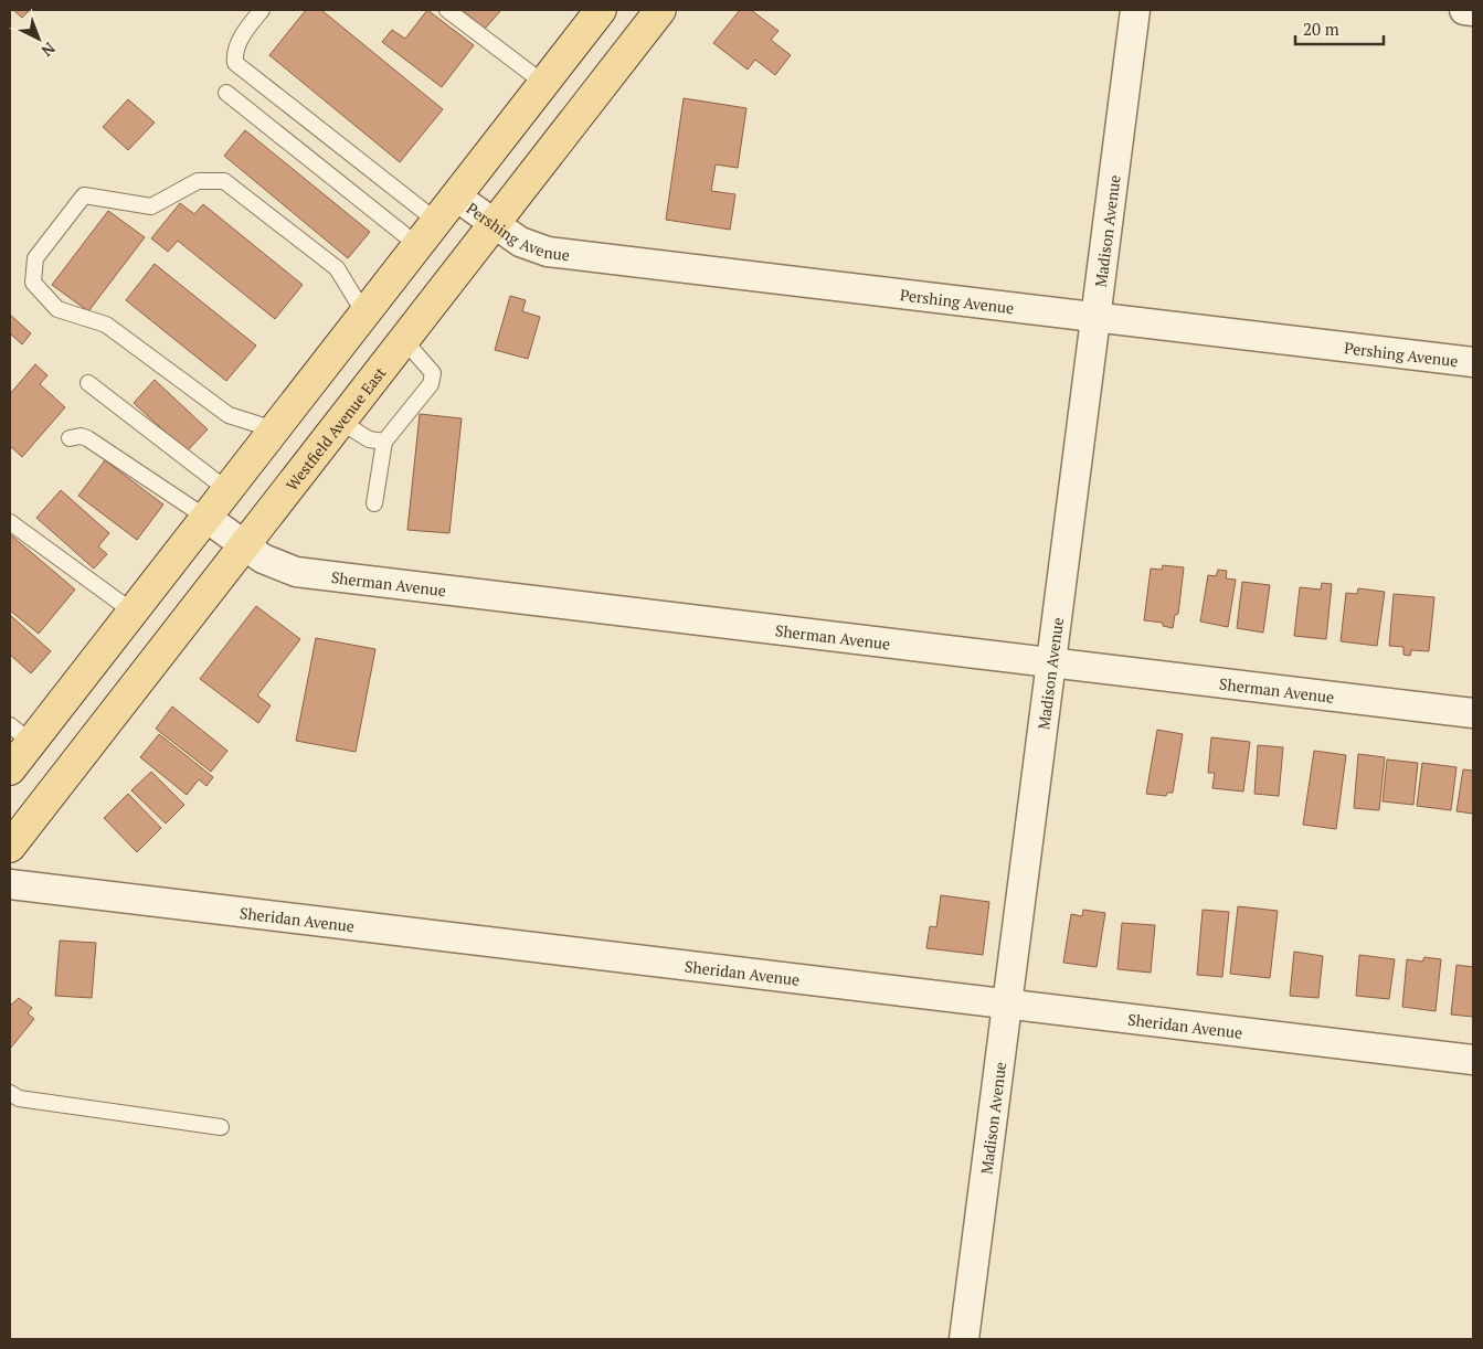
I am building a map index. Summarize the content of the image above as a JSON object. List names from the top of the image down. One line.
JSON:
{"streets":{"main road":["Westfield Avenue East"],"street":["Pershing Avenue","Madison Avenue","Sherman Avenue","Sheridan Avenue"]},"crossings":[["Pershing Avenue","Madison Avenue"],["Pershing Avenue","Westfield Avenue East"],["Madison Avenue","Sherman Avenue"],["Madison Avenue","Sheridan Avenue"],["Westfield Avenue East","Sherman Avenue"]],"scale_bar":"20 m","north":"bottom right"}
